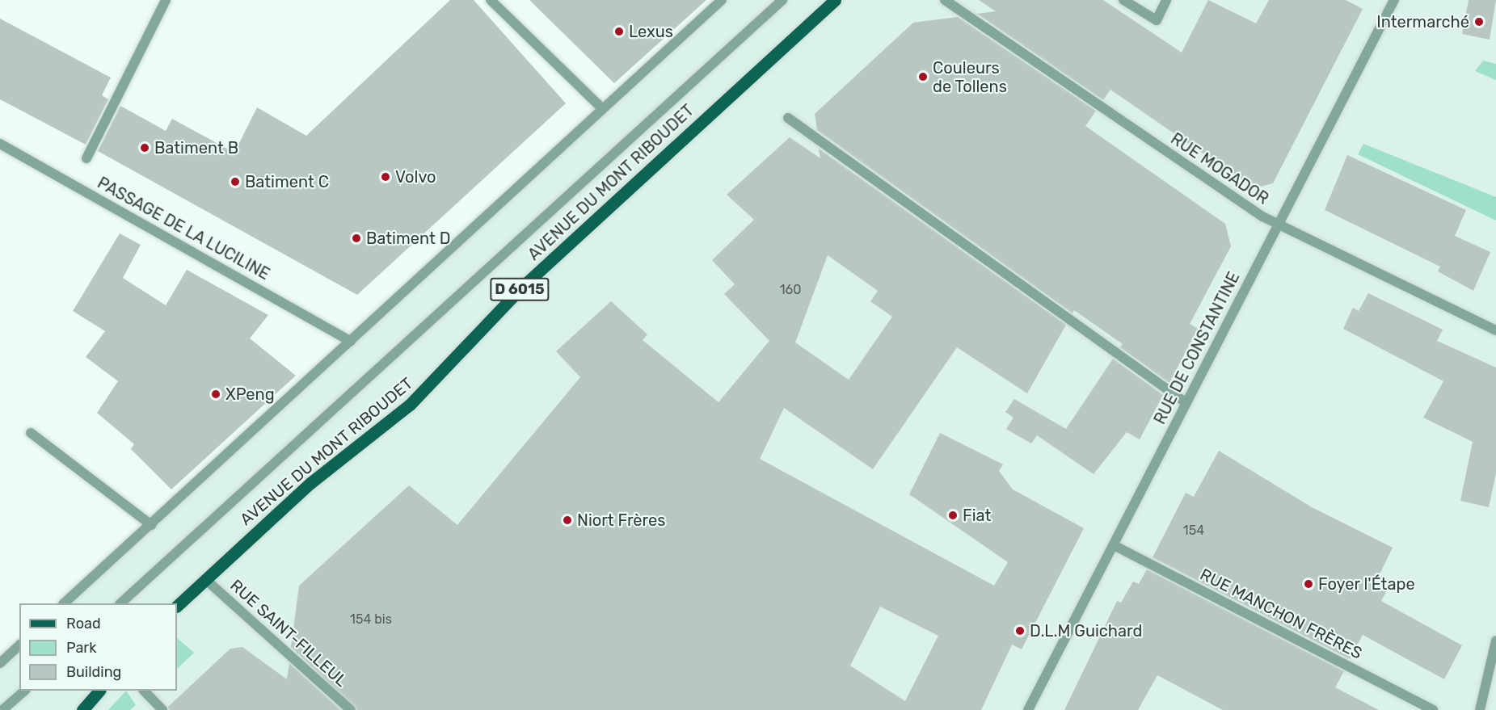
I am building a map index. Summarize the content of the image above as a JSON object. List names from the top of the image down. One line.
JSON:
{"streets":{"main road":["AVENUE DU MONT RIBOUDET","D 6015"],"street":["RUE MOGADOR","PASSAGE DE LA LUCILINE","RUE DE CONSTANTINE","RUE MANCHON FRÈRES","RUE SAINT-FILLEUL"]},"crossings":[["RUE MOGADOR","RUE DE CONSTANTINE"],["AVENUE DU MONT RIBOUDET","RUE SAINT-FILLEUL"],["RUE DE CONSTANTINE","RUE MANCHON FRÈRES"]],"places":["Intermarché","Lexus","Couleurs de Tollens","Batiment B","Volvo","Batiment C","Batiment D","XPeng","Fiat","Niort Frères","Foyer l'Étape","D.L.M Guichard"],"house_numbers":["160","154","154 bis"],"legend":["Road","Park","Building"]}
